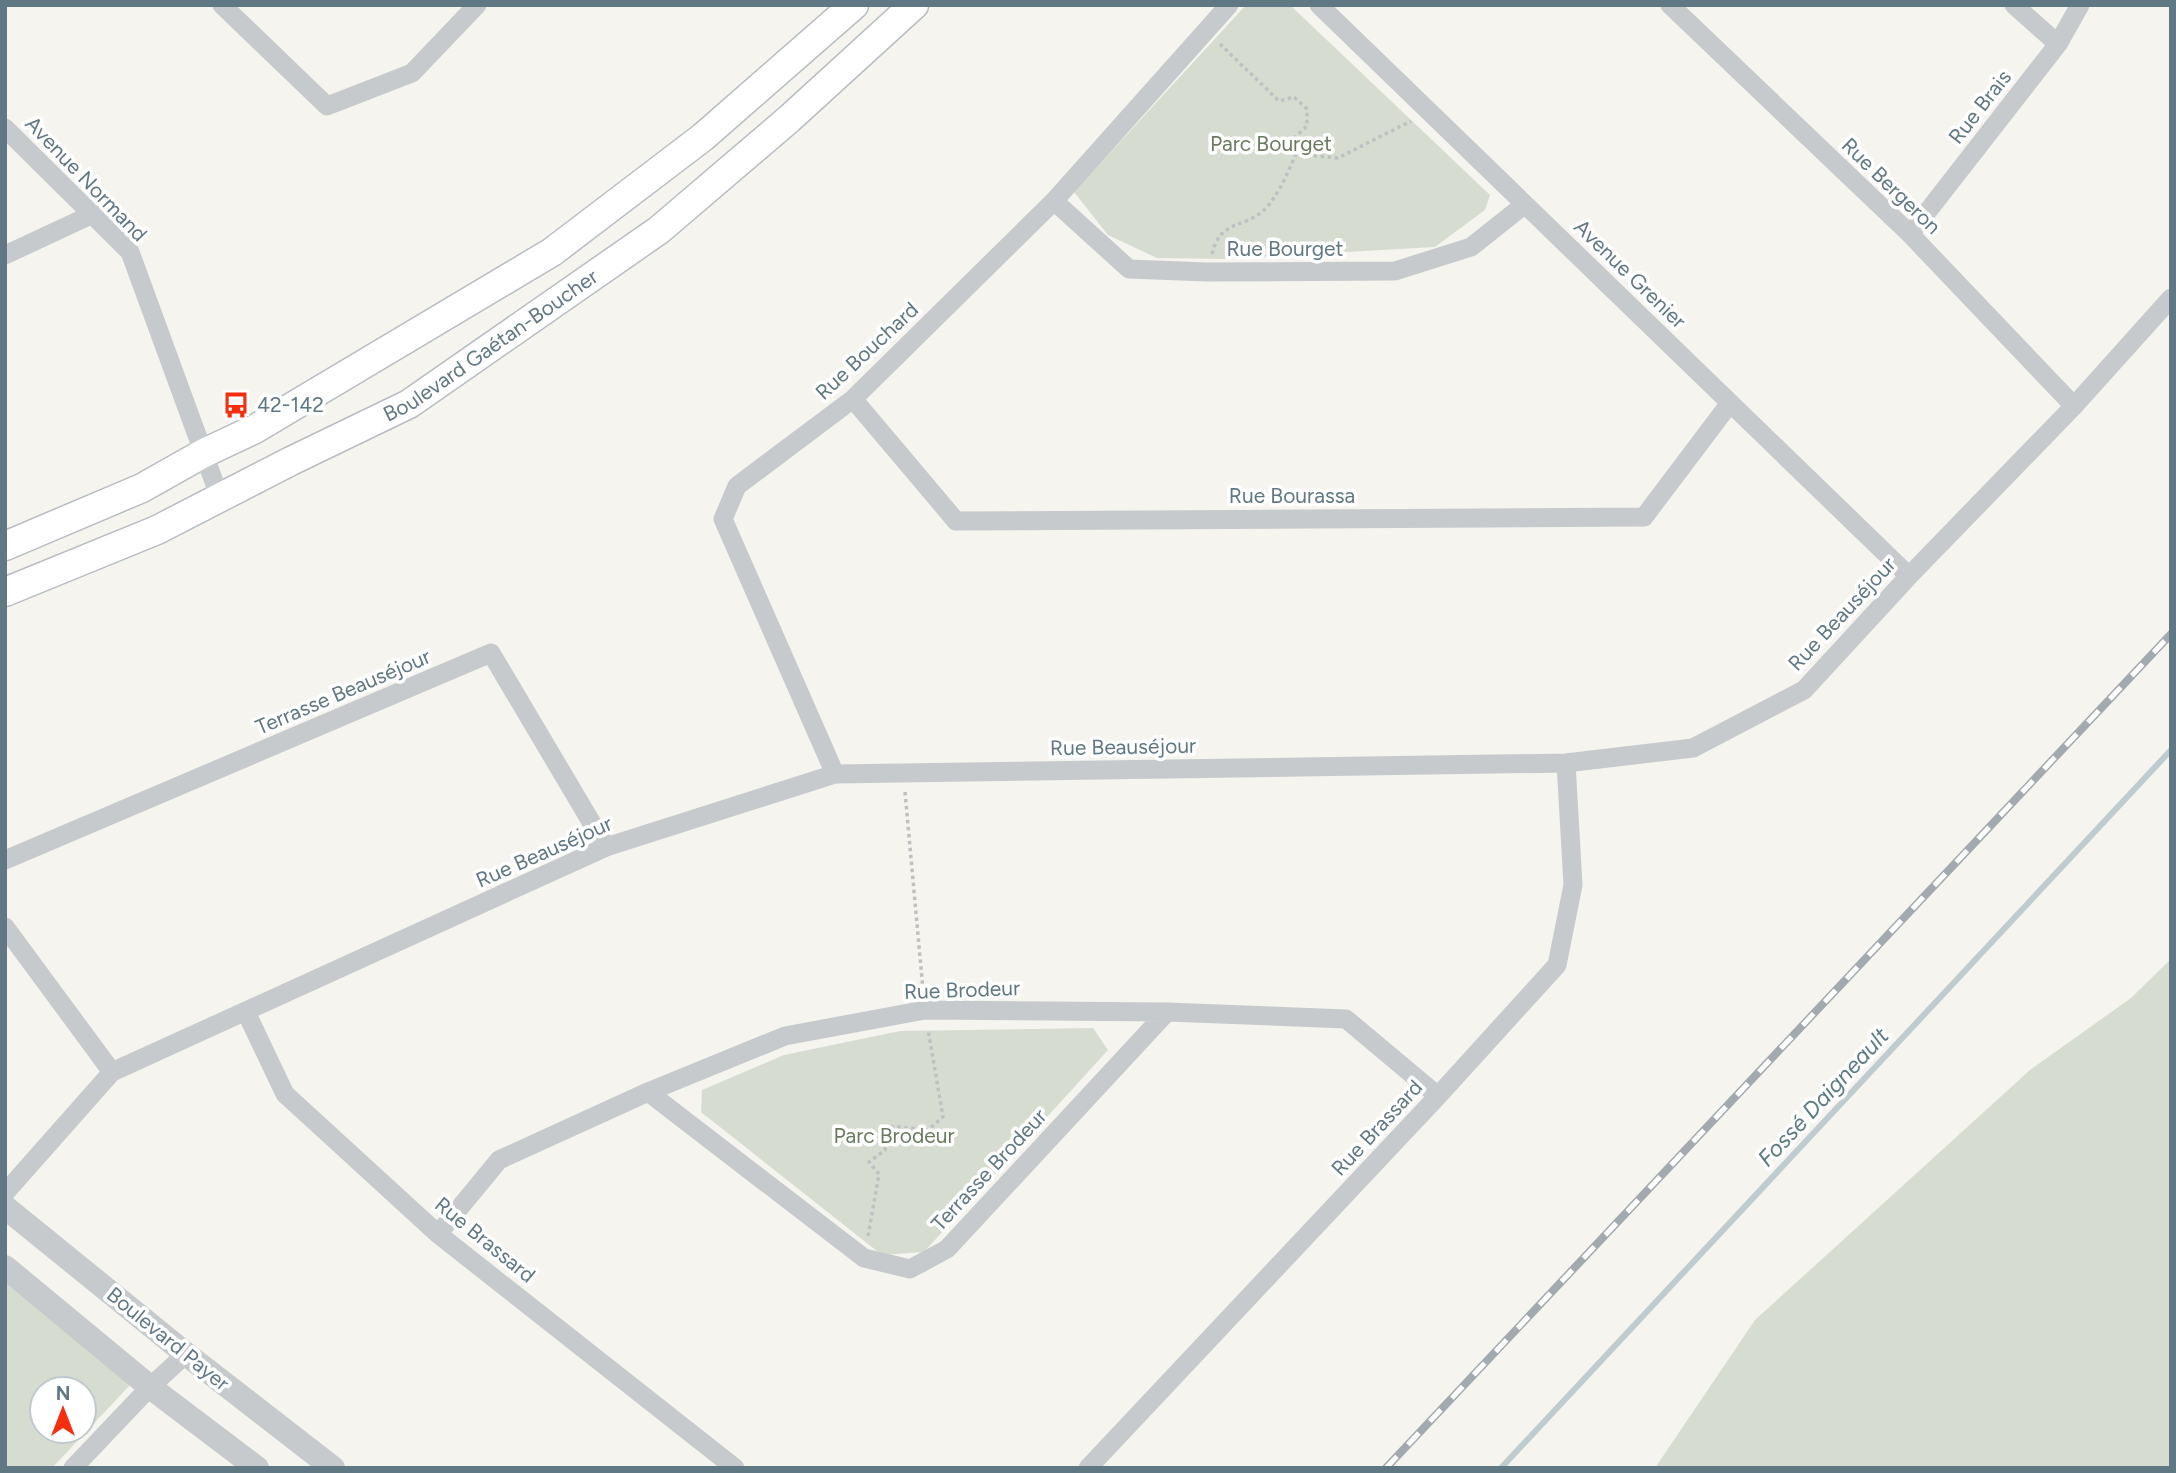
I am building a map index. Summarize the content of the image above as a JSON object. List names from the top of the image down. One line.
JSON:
{"streets":{"main road":["Boulevard Gaétan-Boucher"],"street":["Rue Brais","Avenue Normand","Rue Bergeron","Rue Bourget","Avenue Grenier","Rue Bouchard","Rue Bourassa","Rue Beauséjour","Terrasse Beauséjour","Rue Brodeur","Rue Brassard","Terrasse Brodeur","Boulevard Payer"]},"crossings":[["Rue Brais","Rue Bergeron"],["Avenue Normand","Boulevard Gaétan-Boucher"],["Rue Bergeron","Rue Beauséjour"],["Rue Bourget","Avenue Grenier"],["Rue Bourget","Rue Bouchard"],["Avenue Grenier","Rue Bourassa"],["Avenue Grenier","Rue Beauséjour"],["Rue Bouchard","Rue Bourassa"],["Rue Bouchard","Rue Beauséjour"],["Rue Beauséjour","Terrasse Beauséjour"],["Rue Beauséjour","Rue Brassard"],["Rue Brodeur","Rue Brassard"],["Rue Brodeur","Terrasse Brodeur"]],"water":["Fossé Daigneault"],"parks":["Parc Bourget","Parc Brodeur"],"places":{"bus stop":["42-142"]},"north":"top"}
